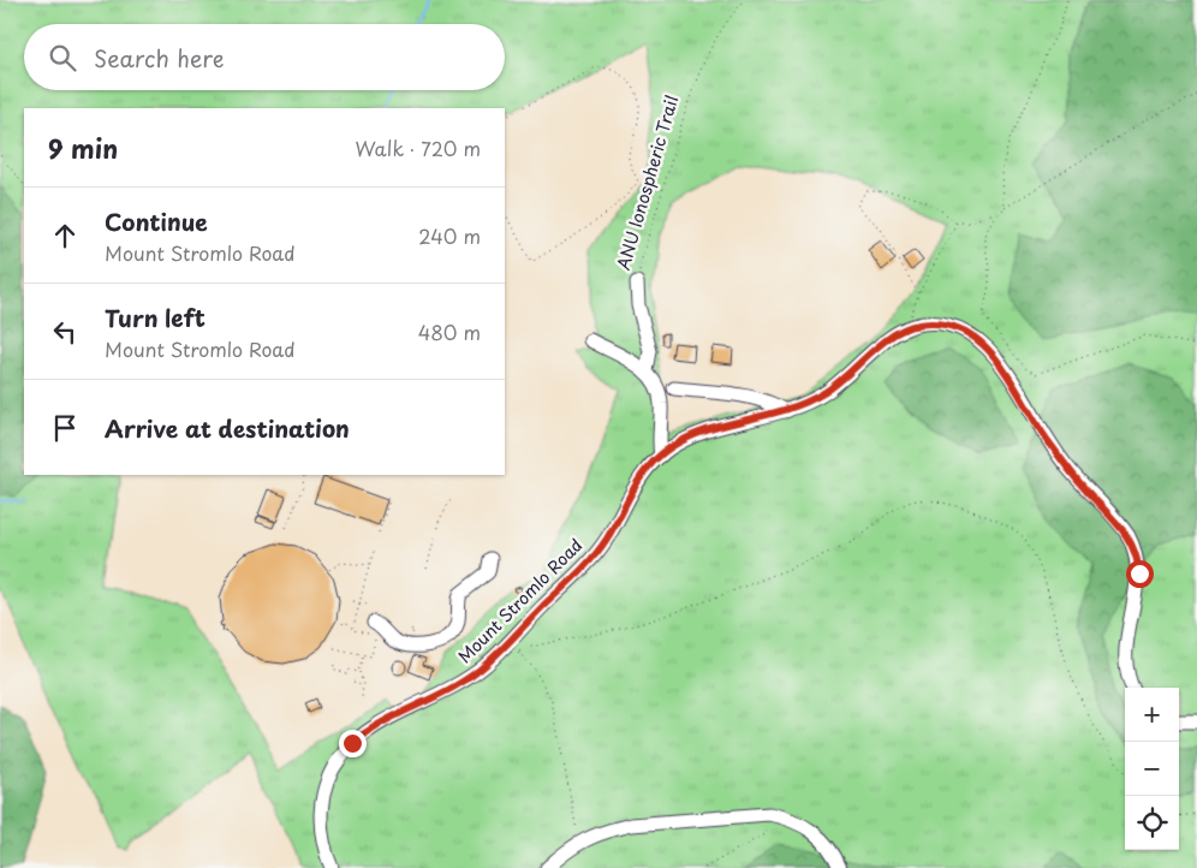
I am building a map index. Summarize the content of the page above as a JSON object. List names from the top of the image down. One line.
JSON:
{"streets":{"street":["ANU Ionospheric Trail","Mount Stromlo Road"]},"page":{"search":"Search here","heading":["9 min","Walk · 720 m"],"list":[["Continue","Mount Stromlo Road","240 m"],["Turn left","Mount Stromlo Road","480 m"],"Arrive at destination"],"map_buttons":["+","−"]}}
